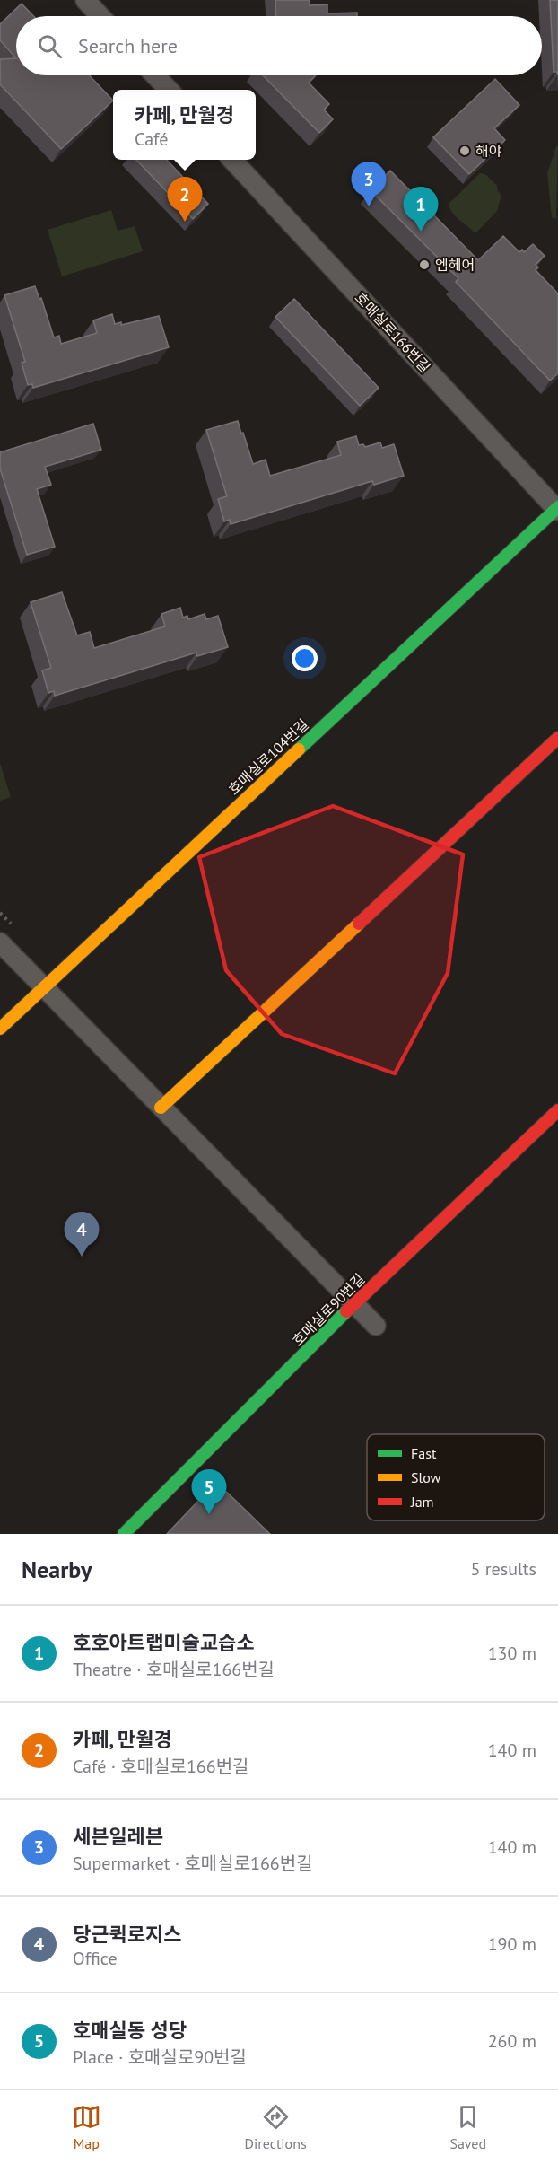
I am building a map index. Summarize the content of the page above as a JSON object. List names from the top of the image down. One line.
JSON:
{"streets":{"street":["호매실로166번길","호매실로104번길","호매실로90번길"]},"crossings":[["호매실로166번길","호매실로104번길"]],"places":["해야","엠헤어"],"legend":["Fast","Slow","Jam"],"page":{"search":"Search here","popup":["카페, 만월경","Café"],"pins":["3","2","1","4","5"],"heading":["Nearby","5 results"],"list":[{"mark":"1","name":"호호아트랩미술교습소","note":"Theatre · 호매실로166번길","value":"130 m"},{"mark":"2","name":"카페, 만월경","note":"Café · 호매실로166번길","value":"140 m"},{"mark":"3","name":"세븐일레븐","note":"Supermarket · 호매실로166번길","value":"140 m"},{"mark":"4","name":"당근퀵로지스","note":"Office","value":"190 m"},{"mark":"5","name":"호매실동 성당","note":"Place · 호매실로90번길","value":"260 m"}],"nav":["Map","Directions","Saved"]}}
